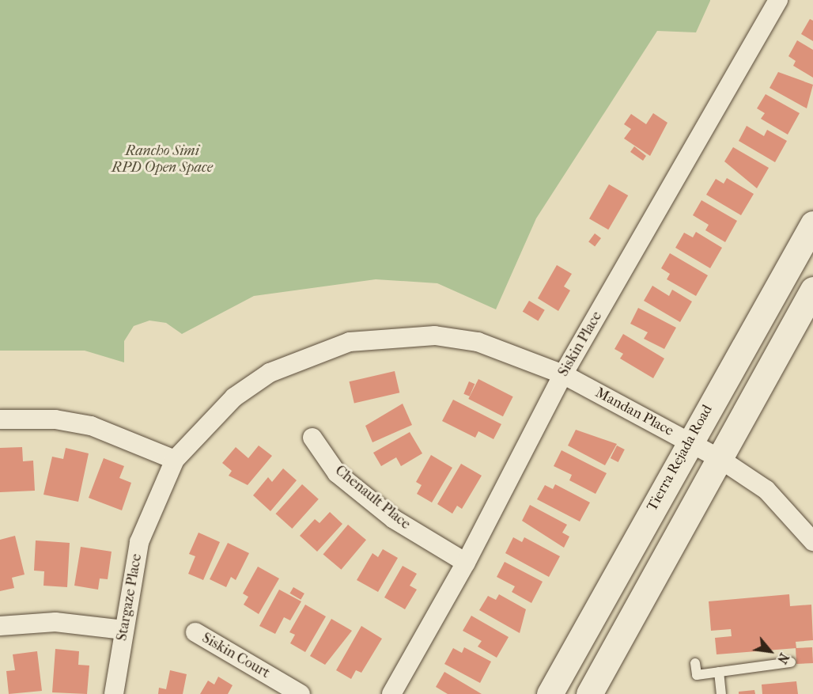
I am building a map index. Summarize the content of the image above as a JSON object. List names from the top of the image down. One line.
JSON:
{"streets":{"main road":["Tierra Rejada Road"],"street":["Siskin Place","Mandan Place","Chenault Place","Stargaze Place","Siskin Court"]},"crossings":[["Siskin Place","Mandan Place"],["Siskin Place","Chenault Place"],["Siskin Place","Stargaze Place"],["Mandan Place","Tierra Rejada Road"],["Mandan Place","Stargaze Place"]],"parks":["Rancho Simi RPD Open Space"],"north":"bottom right"}
